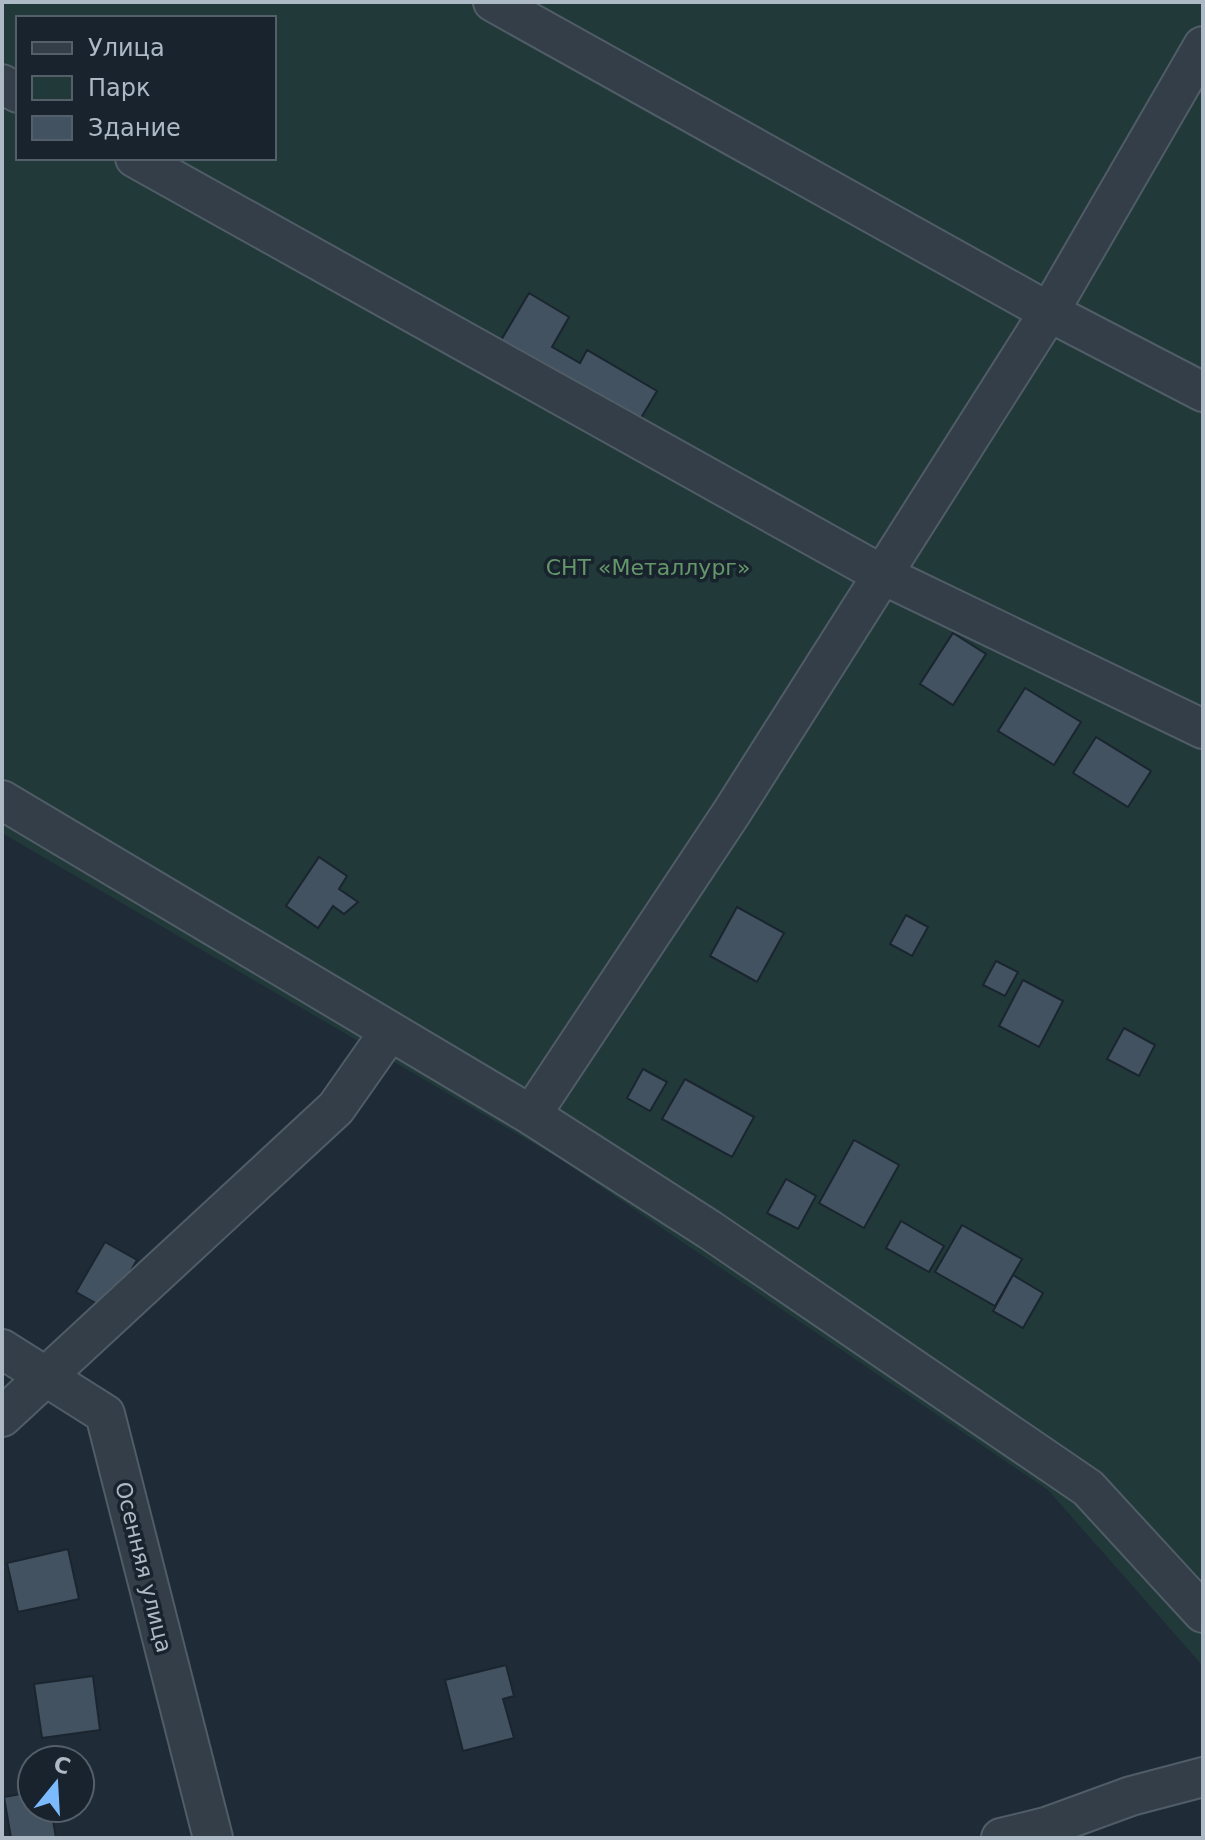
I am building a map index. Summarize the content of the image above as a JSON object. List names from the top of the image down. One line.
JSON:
{"streets":{"street":["Осенняя улица"]},"parks":["СНТ «Металлург»"],"legend":["Улица","Парк","Здание"],"north":"top"}
